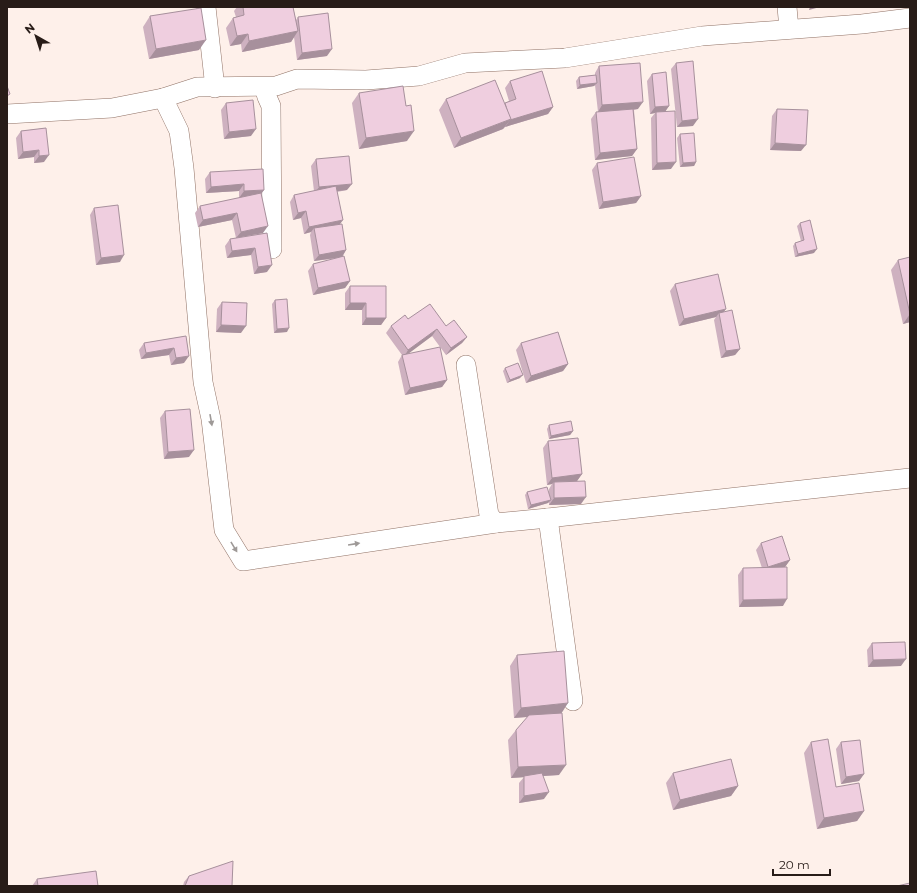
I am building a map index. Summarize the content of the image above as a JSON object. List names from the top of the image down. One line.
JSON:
{"scale_bar":"20 m","north":"top left"}
